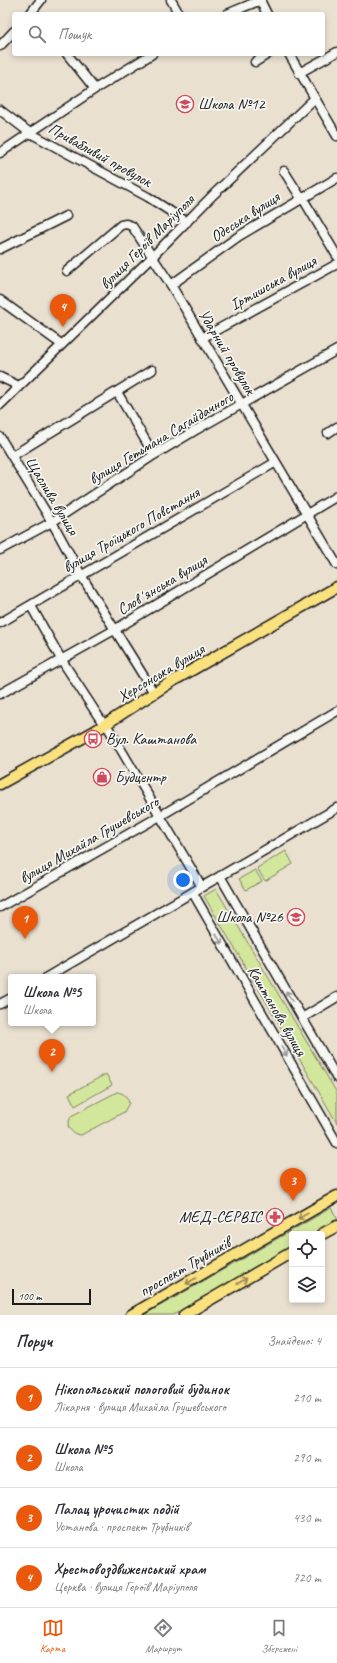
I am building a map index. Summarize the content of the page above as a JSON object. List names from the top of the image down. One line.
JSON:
{"streets":{"main road":["Херсонська вулиця","проспект Трубників"],"street":["Привабливий провулок","Одеська вулиця","вулиця Героїв Маріуполя","Іртишська вулиця","Ударний провулок","вулиця Гетьмана Сагайдачного","Щаслива вулиця","вулиця Троїцького Повстання","Словʼянська вулиця","вулиця Михайла Грушевського","Каштанова вулиця"]},"crossings":[["Привабливий провулок","вулиця Героїв Маріуполя"],["Одеська вулиця","Ударний провулок"],["вулиця Героїв Маріуполя","Ударний провулок"],["Іртишська вулиця","Ударний провулок"],["Ударний провулок","вулиця Гетьмана Сагайдачного"],["Ударний провулок","вулиця Троїцького Повстання"],["вулиця Гетьмана Сагайдачного","Щаслива вулиця"],["Щаслива вулиця","вулиця Троїцького Повстання"],["Щаслива вулиця","Словʼянська вулиця"],["Щаслива вулиця","Херсонська вулиця"]],"places":{"school or university":["Школа №12","Школа №26"],"bus stop":["Вул. Каштанова"],"shop":["Будцентр"],"pharmacy":["МЕД-СЕРВІС"]},"scale_bar":"100 m","page":{"search":"Пошук","pins":["4","1","2","3"],"popup":["Школа №5","Школа"],"scale":"100 m","heading":["Поруч","Знайдено: 4"],"list":[{"mark":"1","name":"Нікопольський пологовий будинок","note":"Лікарня · вулиця Михайла Грушевського","value":"210 m"},{"mark":"2","name":"Школа №5","note":"Школа","value":"290 m"},{"mark":"3","name":"Палац урочистих подій","note":"Установа · проспект Трубників","value":"430 m"},{"mark":"4","name":"Хрестовоздвиженський храм","note":"Церква · вулиця Героїв Маріуполя","value":"720 m"}],"nav":["Карта","Маршрут","Збережені"]}}
